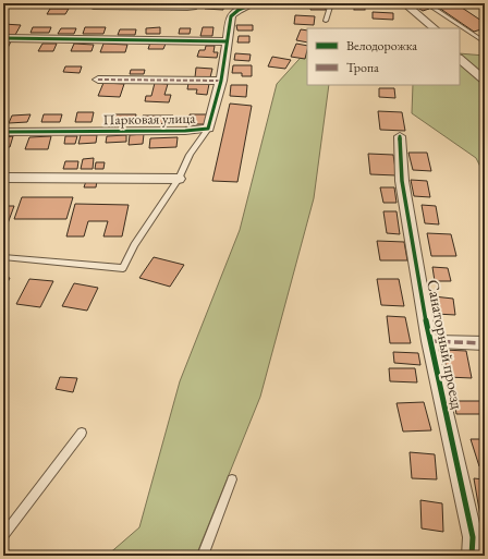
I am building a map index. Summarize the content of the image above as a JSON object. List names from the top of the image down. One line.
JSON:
{"streets":{"street":["Парковая улица","Санаторный проезд"]},"legend":["Велодорожка","Тропа"]}
